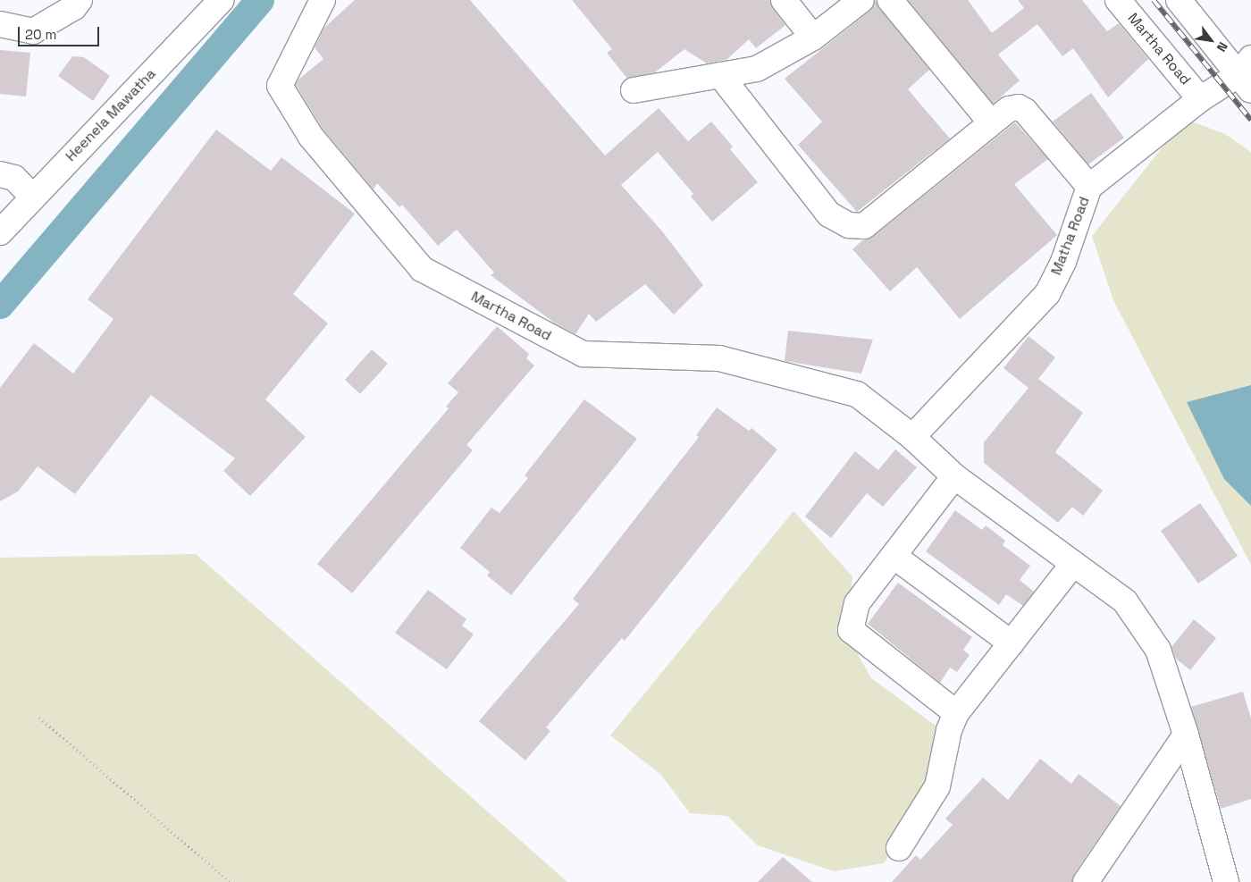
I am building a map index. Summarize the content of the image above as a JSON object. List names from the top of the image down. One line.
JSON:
{"streets":{"street":["Martha Road","Heenela Mawatha","Matha Road"]},"crossings":[["Martha Road","Matha Road"]],"scale_bar":"20 m","north":"bottom right"}
